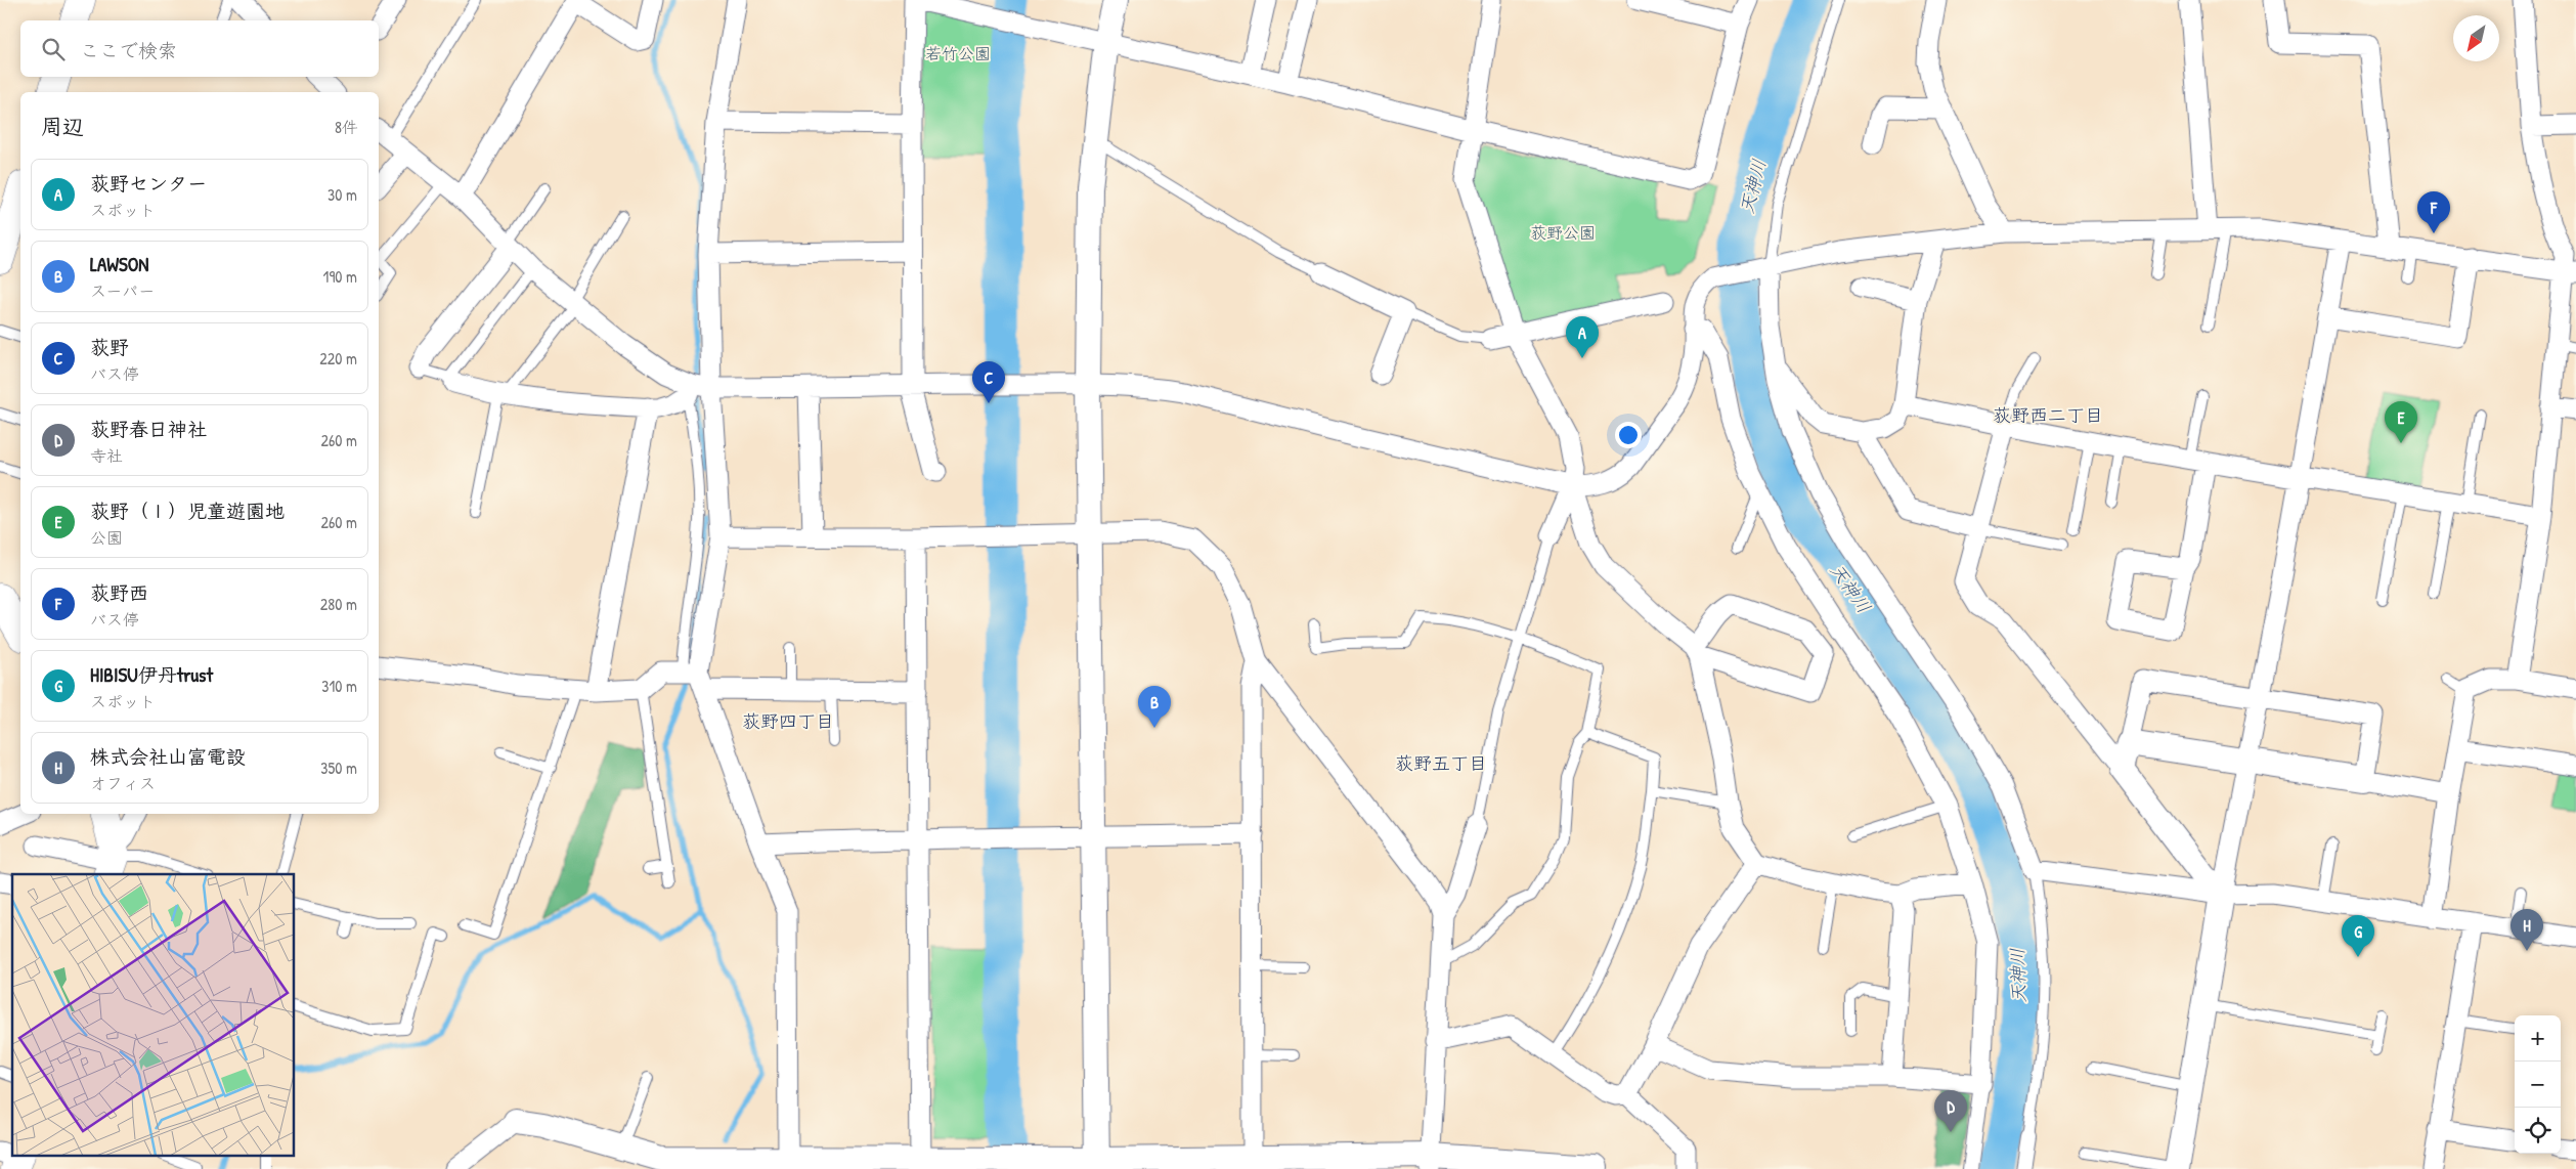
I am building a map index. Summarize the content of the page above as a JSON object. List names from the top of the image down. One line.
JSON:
{"districts":["荻野西二丁目","荻野四丁目","荻野五丁目"],"water":["天神川"],"parks":["若竹公園","荻野公園"],"north":"bottom left","page":{"search":"ここで検索","heading":["周辺","8件"],"list":[{"mark":"A","name":"荻野センター","note":"スポット","value":"30 m"},{"mark":"B","name":"LAWSON","note":"スーパー","value":"190 m"},{"mark":"C","name":"荻野","note":"バス停","value":"220 m"},{"mark":"D","name":"荻野春日神社","note":"寺社","value":"260 m"},{"mark":"E","name":"荻野（Ⅰ）児童遊園地","note":"公園","value":"260 m"},{"mark":"F","name":"荻野西","note":"バス停","value":"280 m"},{"mark":"G","name":"HIBISU伊丹trust","note":"スポット","value":"310 m"},{"mark":"H","name":"株式会社山富電設","note":"オフィス","value":"350 m"}],"pins":["F","A","C","E","B","H","G","D"],"map_buttons":["+","−"]}}
